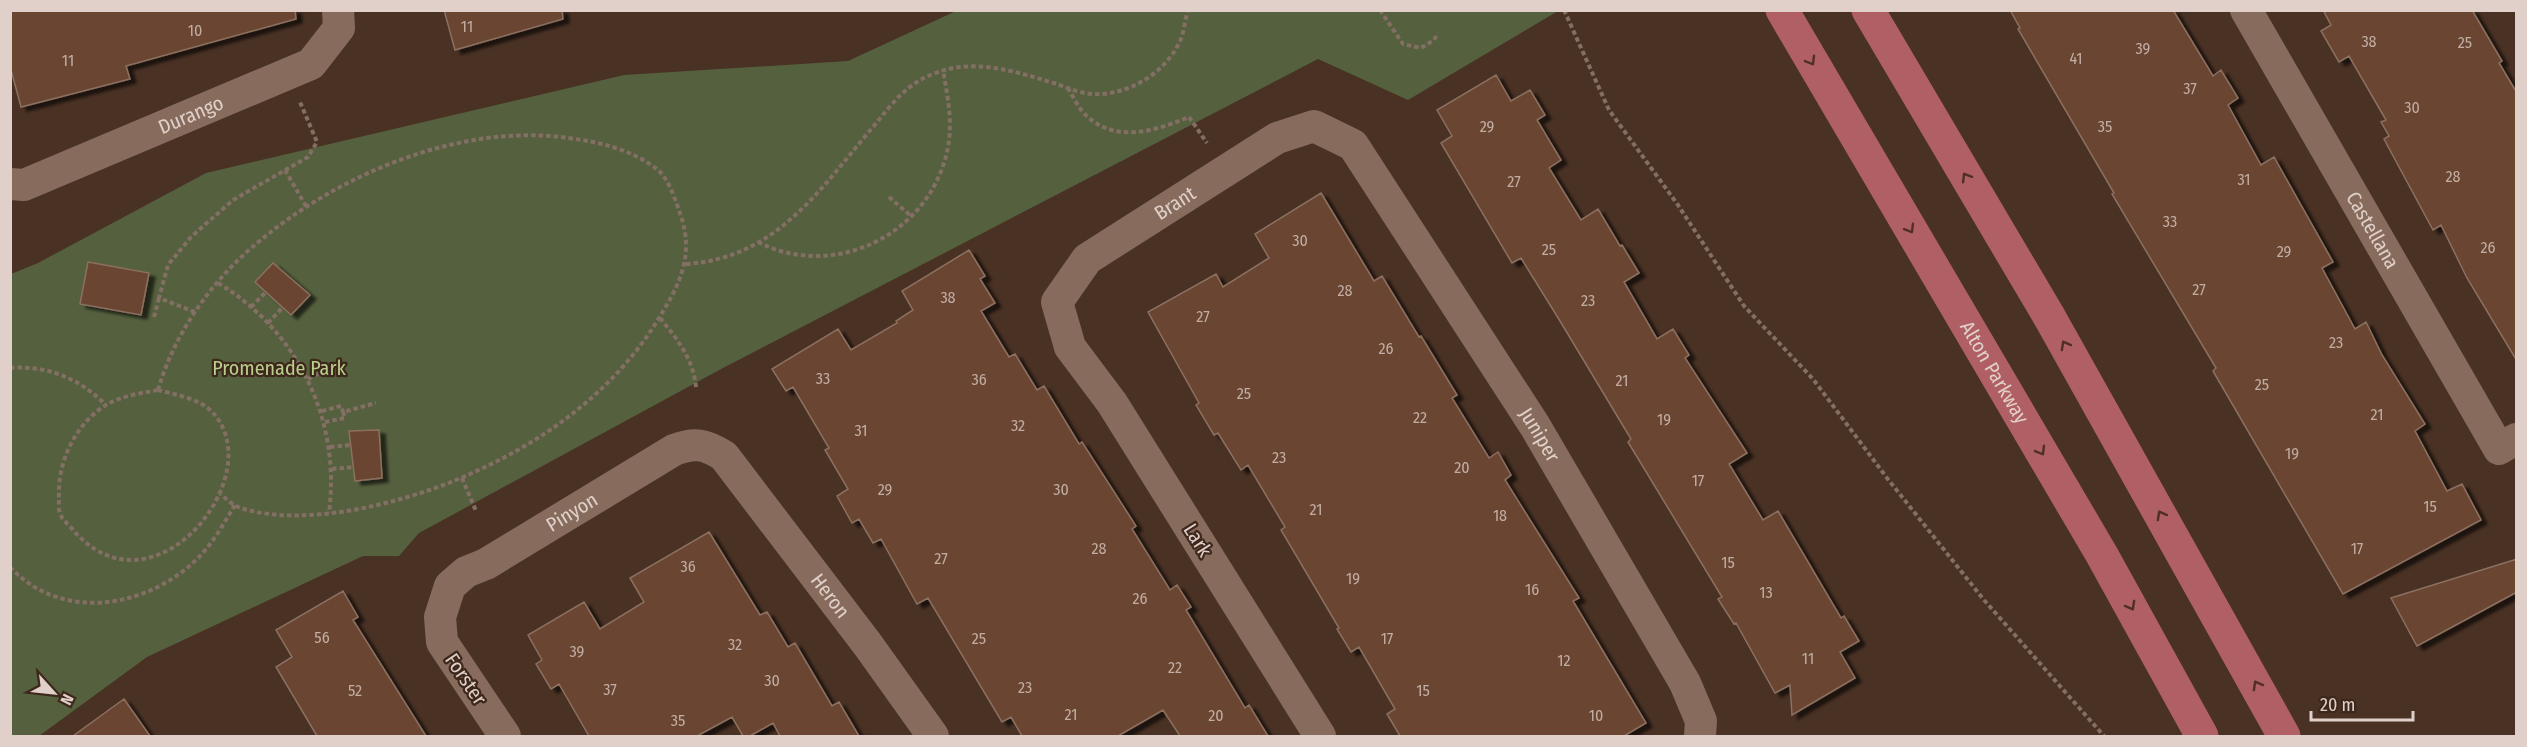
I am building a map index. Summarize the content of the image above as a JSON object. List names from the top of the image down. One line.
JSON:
{"streets":{"main road":["Alton Parkway"],"street":["Durango","Brant","Castellana","Juniper","Pinyon","Lark","Heron","Forster"]},"crossings":[["Brant","Juniper"],["Brant","Lark"],["Pinyon","Heron"],["Pinyon","Forster"]],"parks":["Promenade Park"],"house_numbers":["11","10","38","25","39","41","11","37","30","29","35","28","31","27","33","30","26","25","29","27","28","38","23","27","23","26","33","36","21","25","25","21","22","19","32","31","19","23","20","17","29","30","15","21","18","28","17","27","15","36","19","16","13","26","56","25","17","32","39","11","12","22","30","23","37","52","15","21","20","10","35"],"scale_bar":"20 m","north":"bottom right"}
